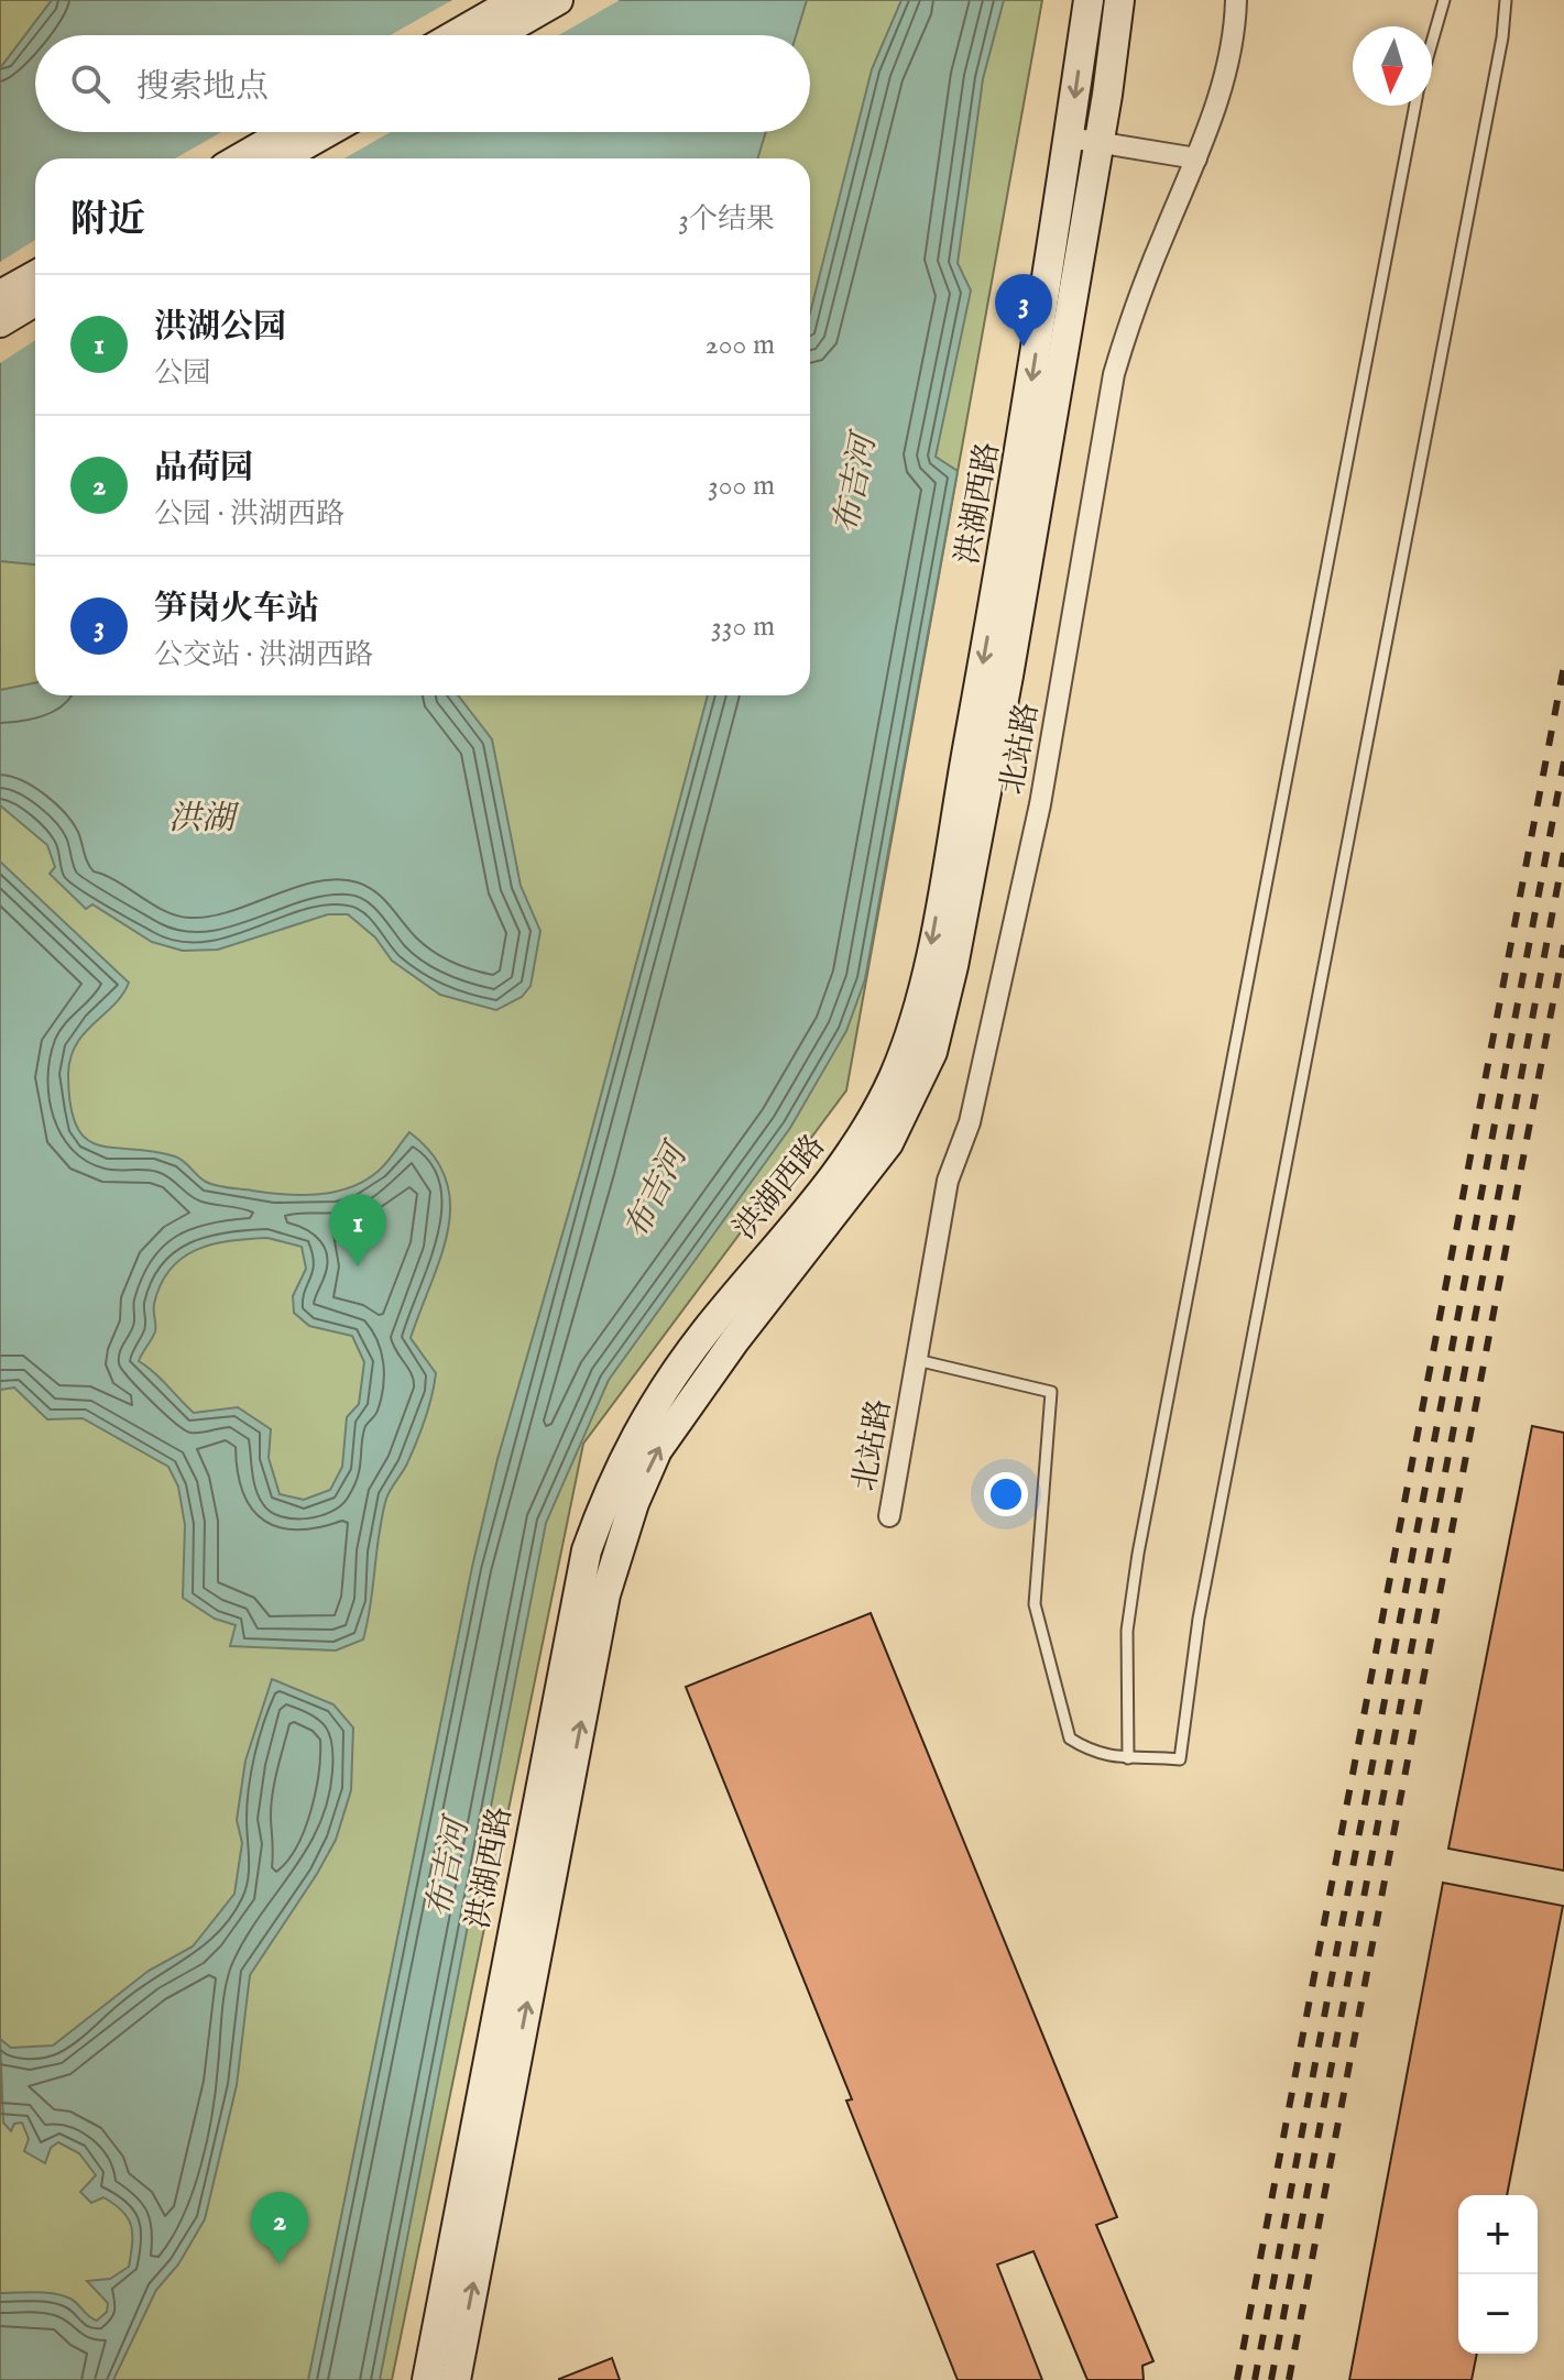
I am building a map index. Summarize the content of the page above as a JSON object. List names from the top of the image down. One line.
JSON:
{"streets":{"main road":["洪湖西路"],"street":["北站路"]},"water":["布吉河","洪湖"],"north":"bottom","page":{"search":"搜索地点","heading":["附近","3个结果"],"list":[{"mark":"1","name":"洪湖公园","note":"公园","value":"200 m"},{"mark":"2","name":"品荷园","note":"公园 · 洪湖西路","value":"300 m"},{"mark":"3","name":"笋岗火车站","note":"公交站 · 洪湖西路","value":"330 m"}],"pins":["3","1","2"],"map_buttons":["+","−"]}}
